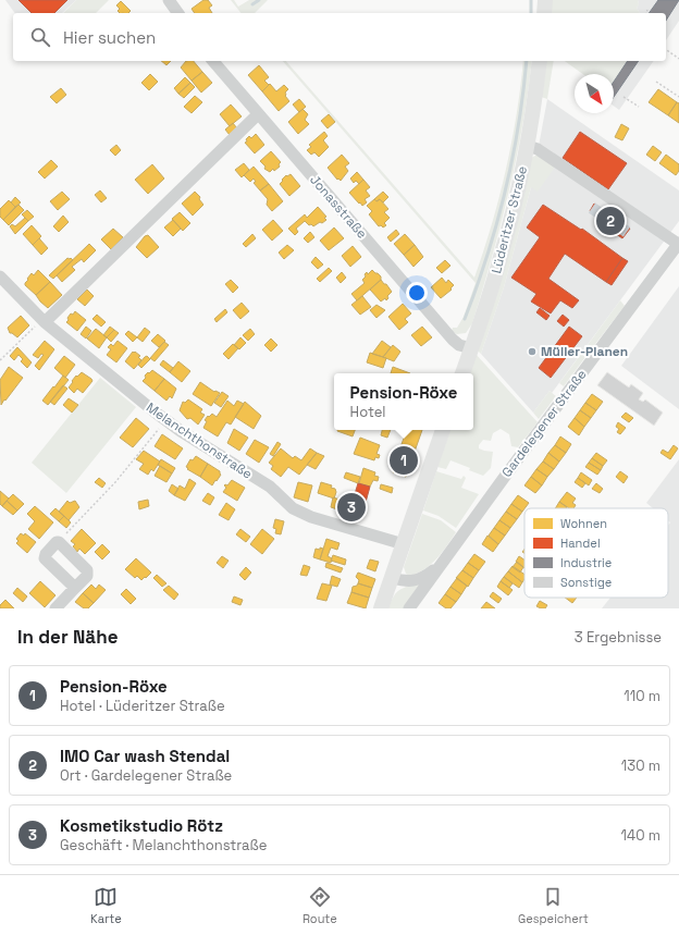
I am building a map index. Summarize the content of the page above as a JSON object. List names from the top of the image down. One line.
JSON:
{"streets":{"main road":["Lüderitzer Straße"],"street":["Jonasstraße","Gardelegener Straße","Melanchthonstraße"]},"crossings":[["Jonasstraße","Lüderitzer Straße"]],"places":["Müller-Planen"],"legend":["Wohnen","Handel","Industrie","Sonstige"],"north":"bottom right","page":{"search":"Hier suchen","pins":["2","1","3"],"popup":["Pension-Röxe","Hotel"],"heading":["In der Nähe","3 Ergebnisse"],"list":[{"mark":"1","name":"Pension-Röxe","note":"Hotel · Lüderitzer Straße","value":"110 m"},{"mark":"2","name":"IMO Car wash Stendal","note":"Ort · Gardelegener Straße","value":"130 m"},{"mark":"3","name":"Kosmetikstudio Rötz","note":"Geschäft · Melanchthonstraße","value":"140 m"}],"nav":["Karte","Route","Gespeichert"]}}
